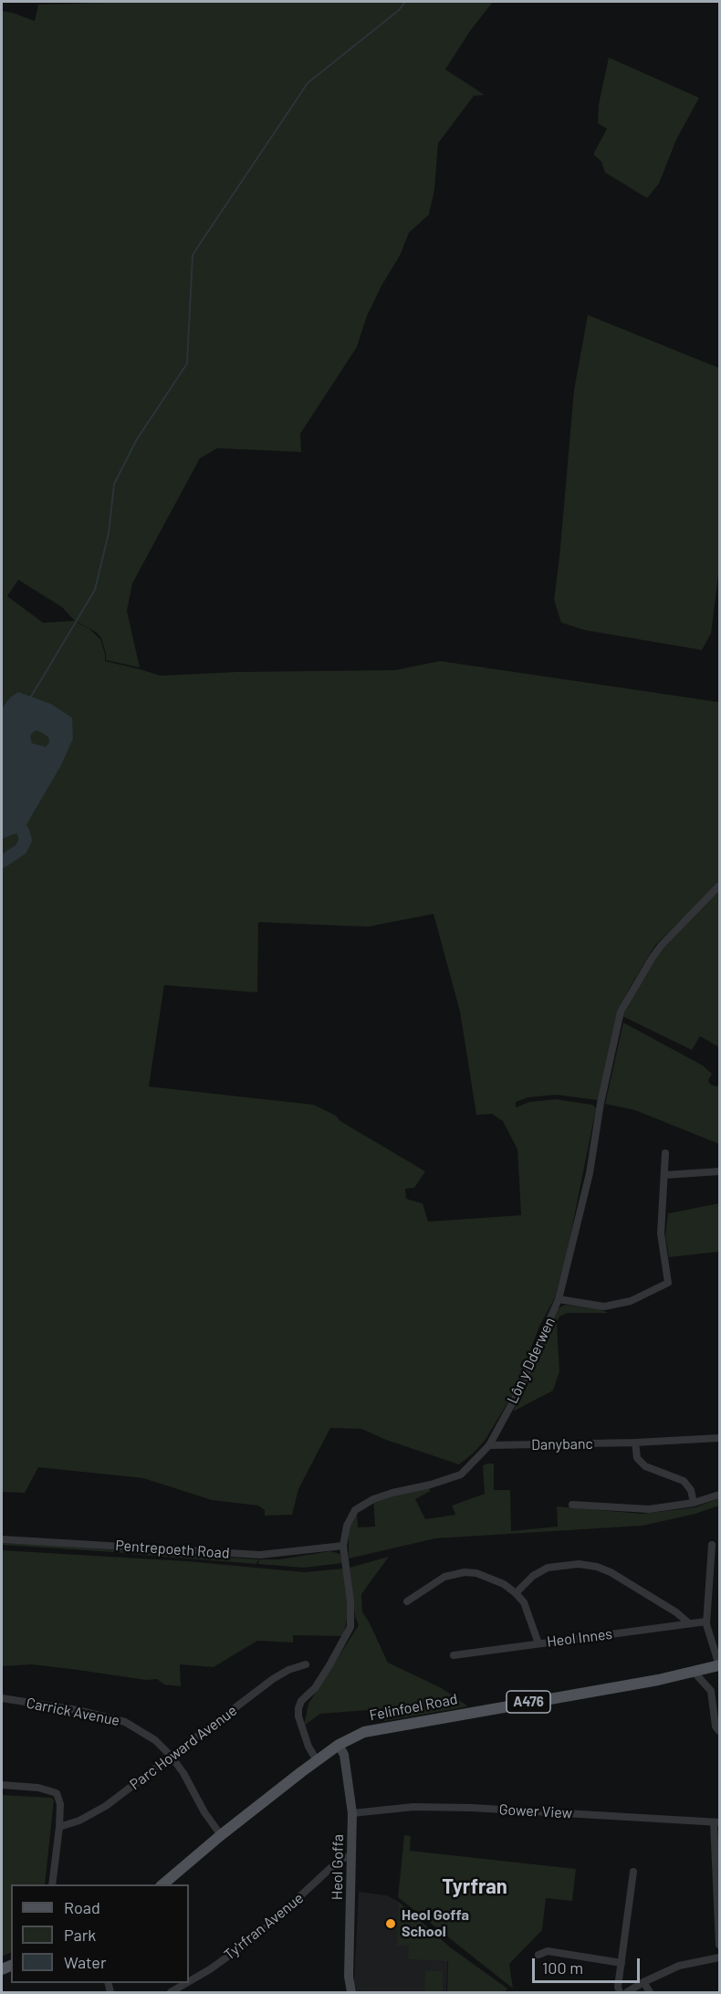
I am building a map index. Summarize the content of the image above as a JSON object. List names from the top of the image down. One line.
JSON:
{"streets":{"main road":["A476","Felinfoel Road"],"street":["Lôn y Dderwen","Danybanc","Pentrepoeth Road","Heol Innes","Carrick Avenue","Parc Howard Avenue","Gower View","Heol Goffa","Ty'rfran Avenue"]},"crossings":[["Lôn y Dderwen","Danybanc"],["Lôn y Dderwen","Pentrepoeth Road"],["Lôn y Dderwen","Felinfoel Road"],["Felinfoel Road","Carrick Avenue"],["Felinfoel Road","Heol Goffa"],["Carrick Avenue","Parc Howard Avenue"],["Gower View","Heol Goffa"],["Heol Goffa","Ty'rfran Avenue"]],"districts":["Tyrfran"],"places":["Heol Goffa School"],"legend":["Road","Park","Water"],"scale_bar":"100 m"}
